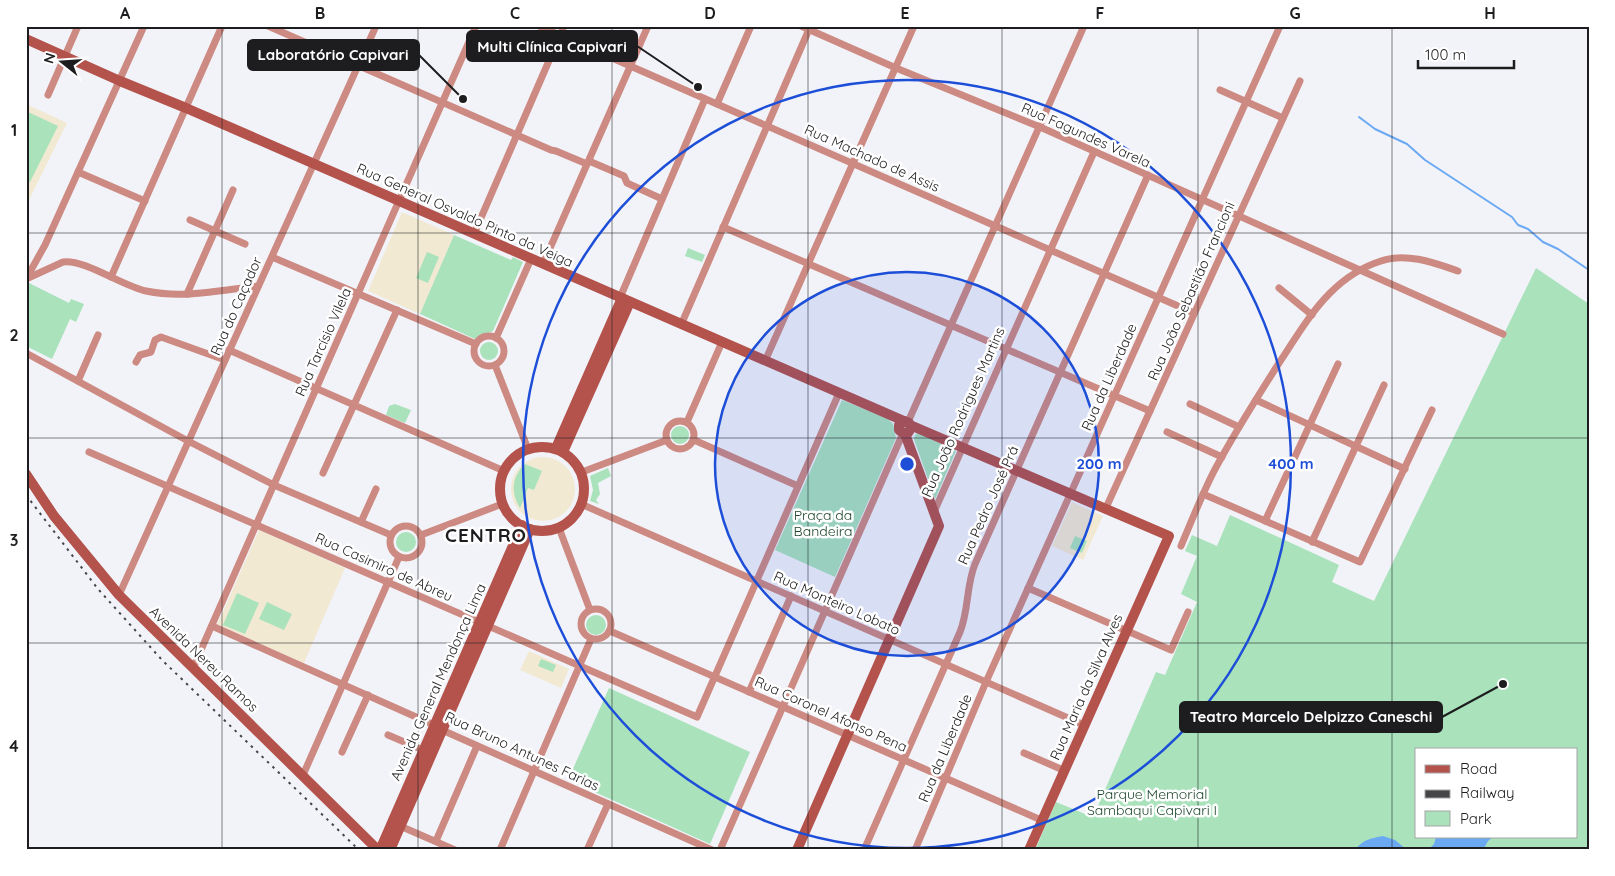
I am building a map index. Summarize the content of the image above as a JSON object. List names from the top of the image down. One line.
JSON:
{"streets":{"street":["Rua Fagundes Varela","Rua Machado de Assis","Rua General Osvaldo Pinto da Veiga","Rua João Sebastião Francioni","Rua do Caçador","Rua Tarcísio Vilela","Rua da Liberdade","Rua João Rodrigues Martins","Rua Pedro José Prá","Rua Casimiro de Abreu","Rua Monteiro Lobato","Avenida Nereu Ramos","Avenida General Mendonça Lima","Rua Maria da Silva Alves","Rua Coronel Afonso Pena","Rua Bruno Antunes Farias"]},"crossings":[["Rua Fagundes Varela","Rua João Sebastião Francioni"],["Rua Fagundes Varela","Rua da Liberdade"],["Rua Fagundes Varela","Rua João Rodrigues Martins"],["Rua Fagundes Varela","Rua Pedro José Prá"],["Rua Machado de Assis","Rua João Sebastião Francioni"],["Rua Machado de Assis","Rua da Liberdade"],["Rua Machado de Assis","Rua João Rodrigues Martins"],["Rua Machado de Assis","Rua Pedro José Prá"],["Rua General Osvaldo Pinto da Veiga","Rua João Sebastião Francioni"],["Rua General Osvaldo Pinto da Veiga","Rua do Caçador"],["Rua General Osvaldo Pinto da Veiga","Rua Tarcísio Vilela"],["Rua General Osvaldo Pinto da Veiga","Rua da Liberdade"],["Rua General Osvaldo Pinto da Veiga","Rua João Rodrigues Martins"],["Rua General Osvaldo Pinto da Veiga","Rua Pedro José Prá"],["Rua General Osvaldo Pinto da Veiga","Rua Maria da Silva Alves"],["Rua do Caçador","Rua Casimiro de Abreu"],["Rua do Caçador","Avenida Nereu Ramos"],["Rua Tarcísio Vilela","Rua Casimiro de Abreu"],["Rua Tarcísio Vilela","Avenida Nereu Ramos"],["Rua Tarcísio Vilela","Rua Bruno Antunes Farias"],["Rua da Liberdade","Rua Monteiro Lobato"],["Rua da Liberdade","Rua Coronel Afonso Pena"],["Rua João Rodrigues Martins","Rua Monteiro Lobato"],["Rua João Rodrigues Martins","Rua Coronel Afonso Pena"],["Rua Pedro José Prá","Rua Monteiro Lobato"],["Rua Pedro José Prá","Rua Coronel Afonso Pena"],["Rua Casimiro de Abreu","Avenida General Mendonça Lima"],["Rua Casimiro de Abreu","Rua Coronel Afonso Pena"],["Rua Monteiro Lobato","Avenida General Mendonça Lima"],["Rua Monteiro Lobato","Rua Maria da Silva Alves"],["Avenida Nereu Ramos","Avenida General Mendonça Lima"],["Avenida General Mendonça Lima","Rua Bruno Antunes Farias"],["Rua Maria da Silva Alves","Rua Coronel Afonso Pena"]],"districts":["CENTRO"],"parks":["Praça da Bandeira","Parque Memorial Sambaqui Capivari I"],"places":["Multi Clínica Capivari","Laboratório Capivari","Teatro Marcelo Delpizzo Caneschi"],"legend":["Road","Railway","Park"],"scale_bar":"100 m","north":"left","grid":{"columns":["A","B","C","D","E","F","G","H"],"rows":["1","2","3","4"]},"rings":["200 m","400 m"]}
